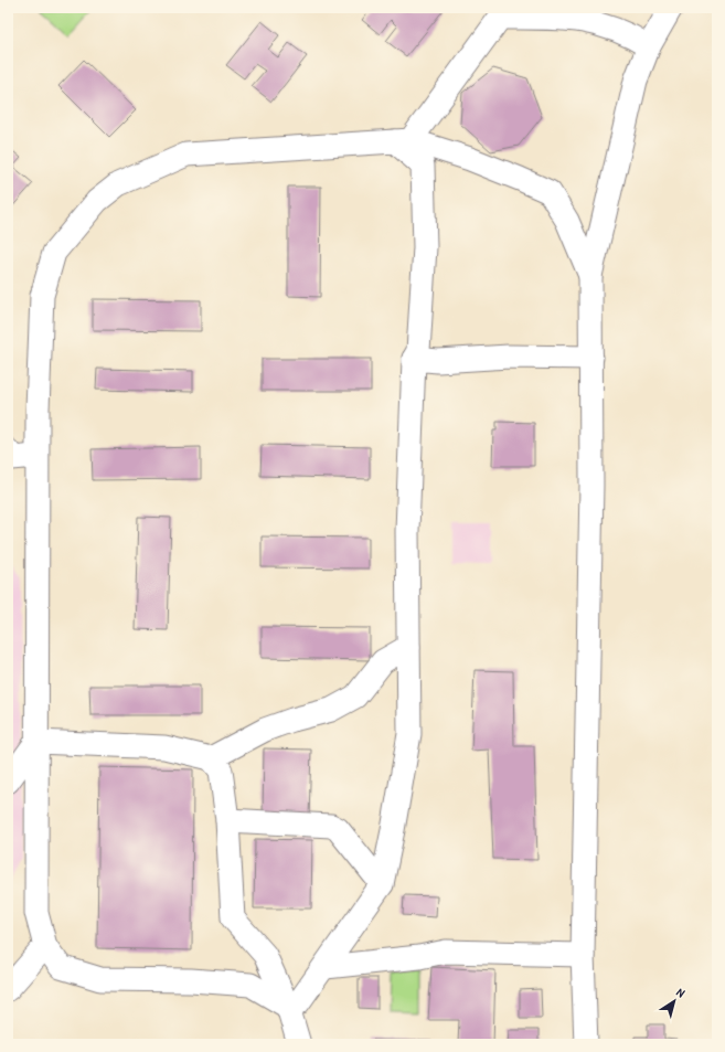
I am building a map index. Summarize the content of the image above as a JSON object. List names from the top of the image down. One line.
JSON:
{"north":"top right"}
